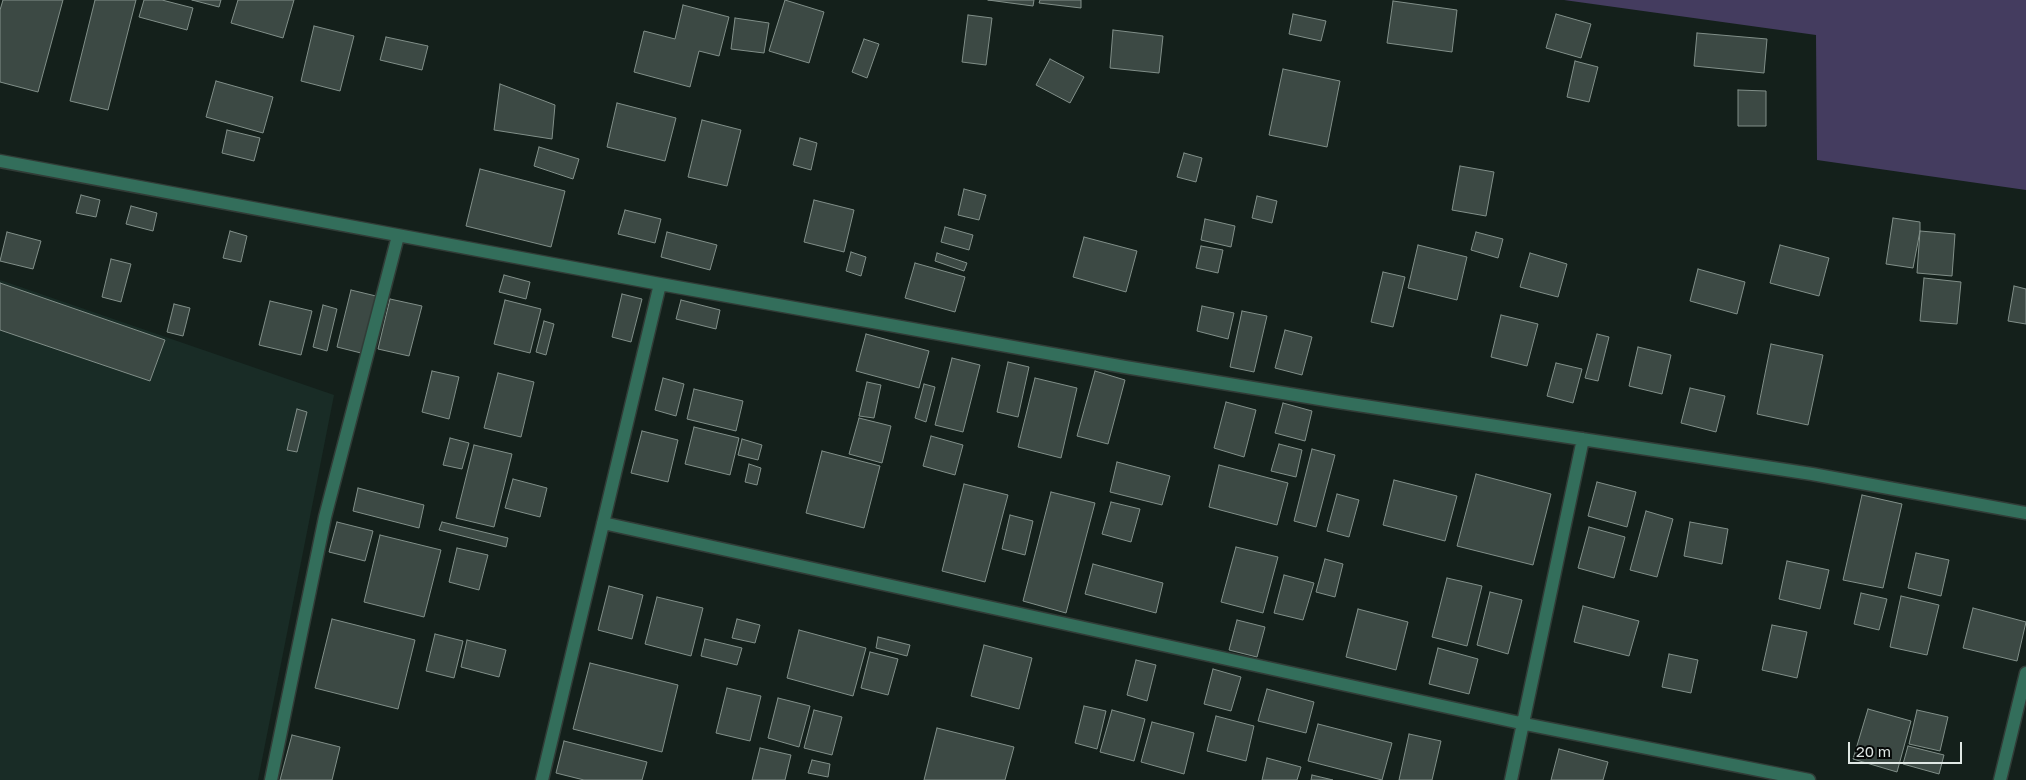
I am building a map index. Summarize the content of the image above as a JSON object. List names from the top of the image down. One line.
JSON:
{"scale_bar":"20 m"}
